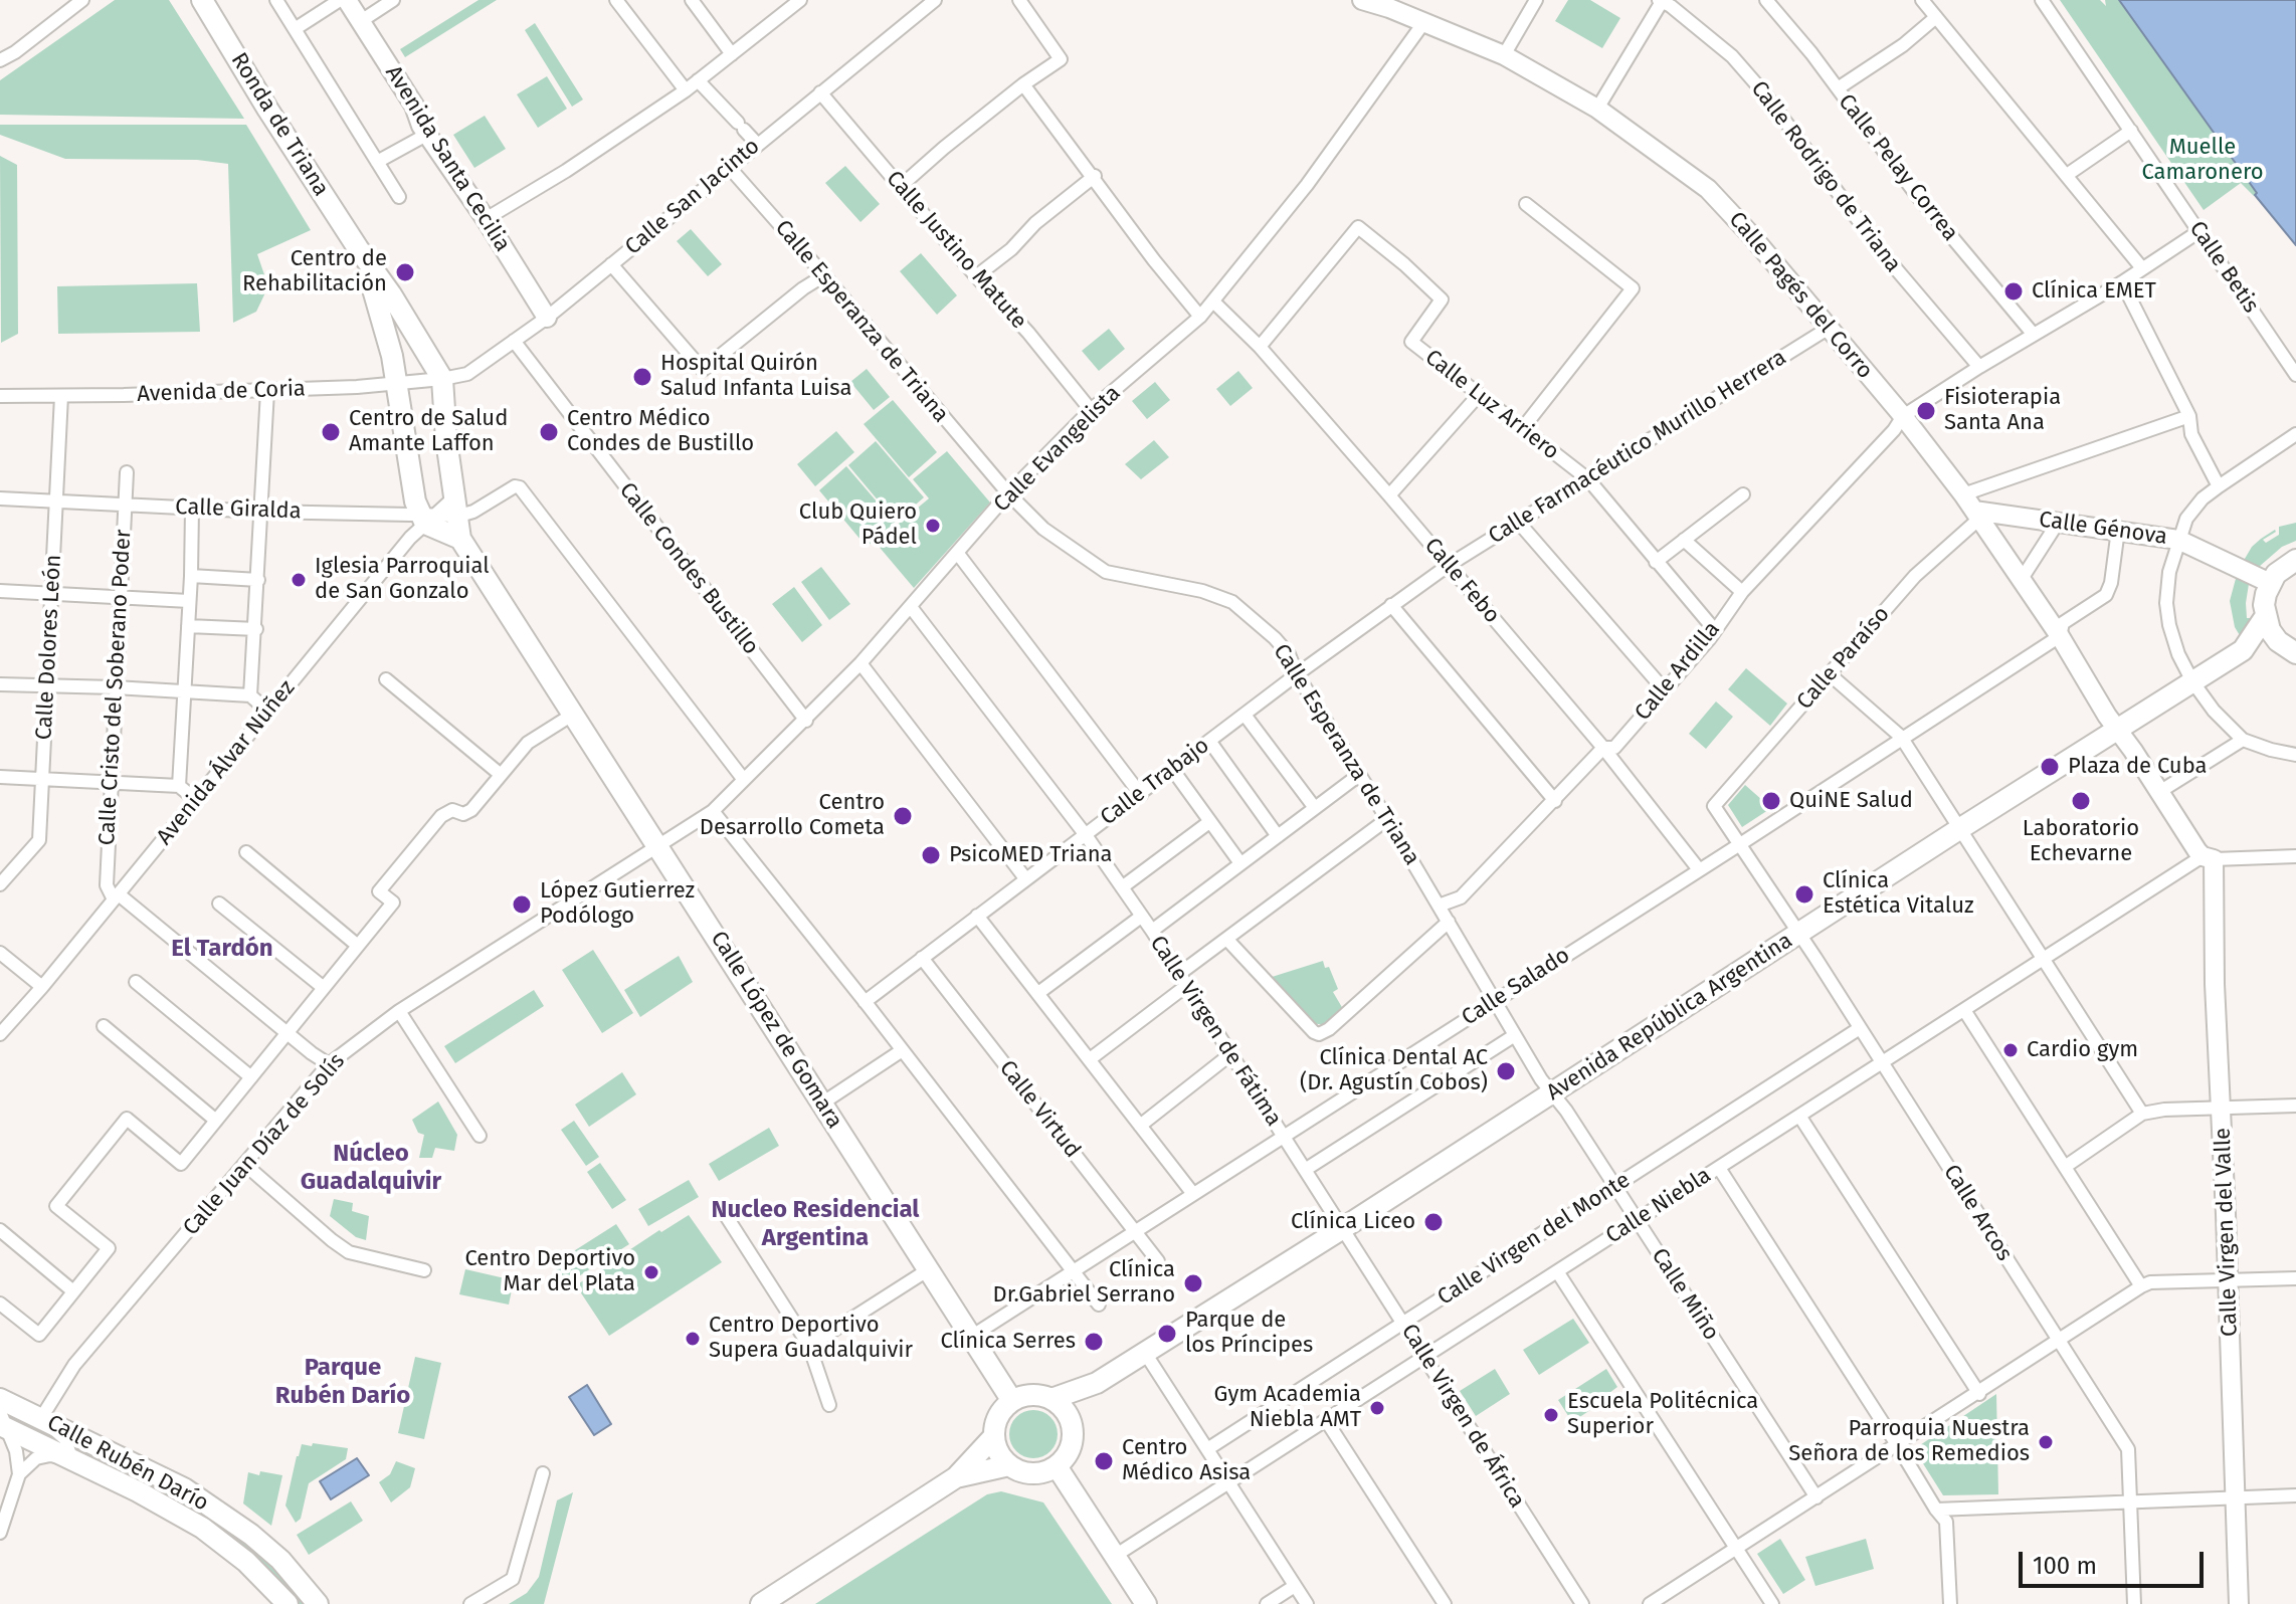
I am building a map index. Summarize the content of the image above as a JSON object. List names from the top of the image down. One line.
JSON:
{"streets":{"main road":["Ronda de Triana","Avenida Santa Cecilia","Calle Pagés del Corro","Calle Génova","Avenida República Argentina","Calle López de Gomara","Calle Virgen del Valle","Calle Rubén Darío"],"street":["Calle Pelay Correa","Calle Rodrigo de Triana","Calle San Jacinto","Calle Justino Matute","Calle Betis","Calle Esperanza de Triana","Avenida de Coria","Calle Luz Arriero","Calle Farmacéutico Murillo Herrera","Calle Evangelista","Calle Giralda","Calle Condes Bustillo","Calle Febo","Calle Dolores León","Calle Paraíso","Calle Ardilla","Calle Cristo del Soberano Poder","Avenida Álvar Núñez","Calle Trabajo","Calle Salado","Calle Virgen de Fátima","Calle Virtud","Calle Juan Díaz de Solís","Calle Niebla","Calle Arcos","Calle Virgen del Monte","Calle Miño","Calle Virgen de África"]},"crossings":[["Ronda de Triana","Calle San Jacinto"],["Ronda de Triana","Avenida de Coria"],["Ronda de Triana","Calle Giralda"],["Ronda de Triana","Avenida Álvar Núñez"],["Avenida Santa Cecilia","Calle San Jacinto"],["Calle Pelay Correa","Calle Ardilla"],["Calle Rodrigo de Triana","Calle Ardilla"],["Calle San Jacinto","Calle Justino Matute"],["Calle San Jacinto","Calle Esperanza de Triana"],["Calle San Jacinto","Avenida de Coria"],["Calle San Jacinto","Calle Condes Bustillo"],["Calle Justino Matute","Calle Evangelista"],["Calle Betis","Calle Ardilla"],["Calle Pagés del Corro","Calle Farmacéutico Murillo Herrera"],["Calle Pagés del Corro","Calle Evangelista"],["Calle Pagés del Corro","Calle Génova"],["Calle Pagés del Corro","Calle Paraíso"],["Calle Pagés del Corro","Calle Ardilla"],["Calle Pagés del Corro","Calle Salado"],["Calle Pagés del Corro","Avenida República Argentina"],["Calle Pagés del Corro","Calle Niebla"],["Calle Pagés del Corro","Calle Virgen del Valle"],["Calle Esperanza de Triana","Calle Evangelista"],["Calle Esperanza de Triana","Calle Ardilla"],["Calle Esperanza de Triana","Calle Trabajo"],["Calle Esperanza de Triana","Calle Salado"],["Calle Esperanza de Triana","Avenida República Argentina"],["Calle Esperanza de Triana","Calle Miño"],["Avenida de Coria","Calle Dolores León"],["Calle Luz Arriero","Calle Farmacéutico Murillo Herrera"],["Calle Luz Arriero","Calle Febo"],["Calle Luz Arriero","Calle Ardilla"],["Calle Farmacéutico Murillo Herrera","Calle Febo"],["Calle Farmacéutico Murillo Herrera","Calle Trabajo"],["Calle Evangelista","Calle Condes Bustillo"],["Calle Evangelista","Calle Febo"],["Calle Evangelista","Calle López de Gomara"],["Calle Evangelista","Calle Virgen de Fátima"],["Calle Evangelista","Calle Juan Díaz de Solís"],["Calle Giralda","Calle Dolores León"],["Calle Giralda","Calle Cristo del Soberano Poder"],["Calle Giralda","Avenida Álvar Núñez"],["Calle Génova","Calle Paraíso"],["Calle Génova","Calle Salado"],["Calle Febo","Calle Ardilla"],["Calle Febo","Calle Trabajo"],["Calle Febo","Calle Salado"],["Calle Paraíso","Calle Arcos"],["Calle Cristo del Soberano Poder","Avenida Álvar Núñez"],["Calle Trabajo","Calle Virgen de Fátima"],["Calle Trabajo","Calle Virtud"],["Calle Salado","Calle López de Gomara"],["Calle Salado","Calle Virgen de Fátima"],["Calle Salado","Calle Virtud"],["Calle Salado","Calle Arcos"],["Avenida República Argentina","Calle López de Gomara"],["Avenida República Argentina","Calle Virgen de Fátima"],["Avenida República Argentina","Calle Arcos"],["Avenida República Argentina","Calle Miño"],["Avenida República Argentina","Calle Virgen de África"],["Calle López de Gomara","Calle Juan Díaz de Solís"],["Calle Virgen de Fátima","Calle Virgen de África"],["Calle Juan Díaz de Solís","Calle Rubén Darío"],["Calle Niebla","Calle Arcos"],["Calle Niebla","Calle Virgen del Valle"],["Calle Niebla","Calle Miño"],["Calle Niebla","Calle Virgen de África"],["Calle Arcos","Calle Virgen del Monte"],["Calle Virgen del Monte","Calle Miño"],["Calle Virgen del Monte","Calle Virgen de África"]],"districts":["El Tardón","Núcleo Guadalquivir","Nucleo Residencial Argentina","Parque Rubén Darío"],"parks":["Muelle Camaronero"],"places":["Centro de Rehabilitación","Clínica EMET","Hospital Quirón Salud Infanta Luisa","Fisioterapia Santa Ana","Centro de Salud Amante Laffon","Centro Médico Condes de Bustillo","Club Quiero Pádel","Iglesia Parroquial de San Gonzalo","Plaza de Cuba","QuiNE Salud","Laboratorio Echevarne","Centro Desarrollo Cometa","PsicoMED Triana","Clínica Estética Vitaluz","López Gutierrez Podólogo","Cardio gym","Clínica Dental AC (Dr. Agustín Cobos)","Clínica Liceo","Centro Deportivo Mar del Plata","Clínica Dr.Gabriel Serrano","Parque de los Príncipes","Centro Deportivo Supera Guadalquivir","Clínica Serres","Gym Academia Niebla AMT","Escuela Politécnica Superior","Parroquia Nuestra Señora de los Remedios","Centro Médico Asisa"],"scale_bar":"100 m"}
